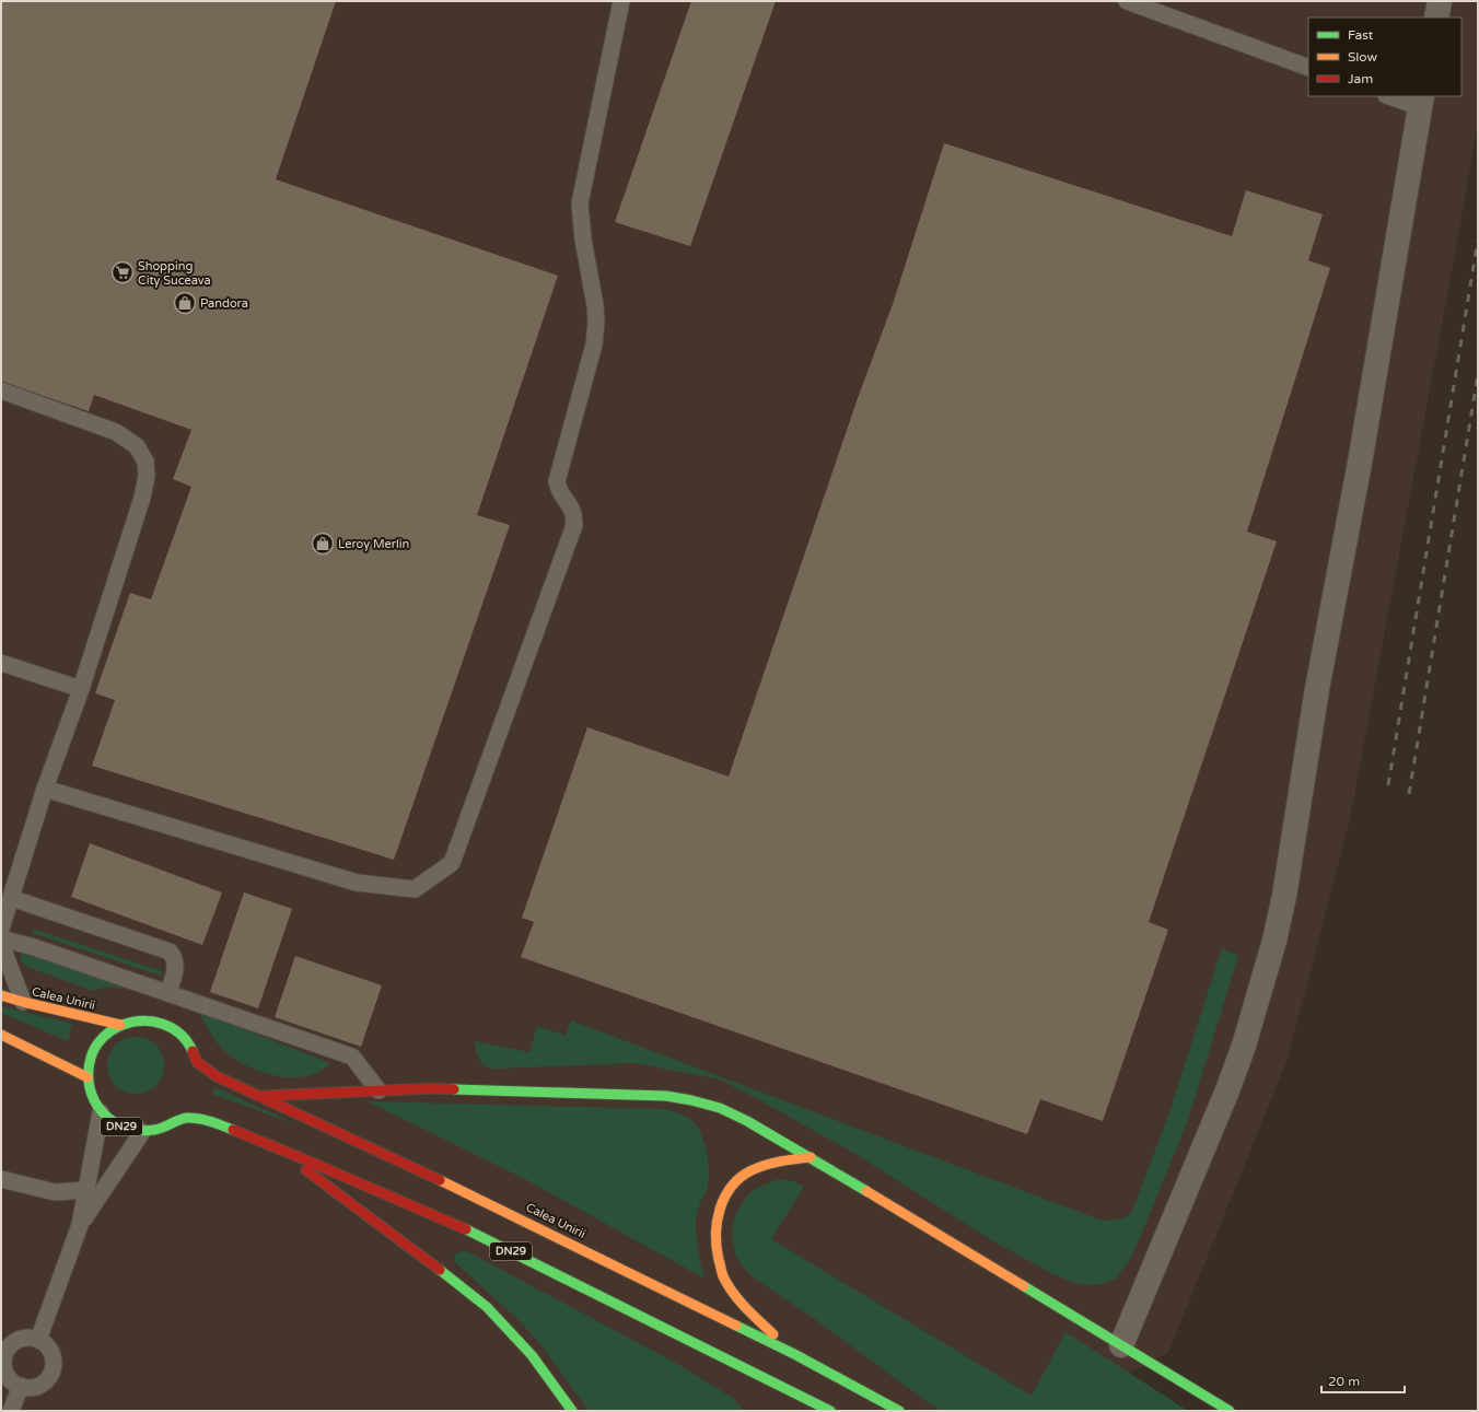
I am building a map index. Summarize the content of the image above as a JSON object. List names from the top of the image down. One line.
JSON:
{"streets":{"main road":["Calea Unirii","DN29"]},"crossings":[["Calea Unirii","DN29"]],"places":{"supermarket":["Shopping City Suceava"],"shop":["Pandora","Leroy Merlin"]},"legend":["Fast","Slow","Jam"],"scale_bar":"20 m"}
